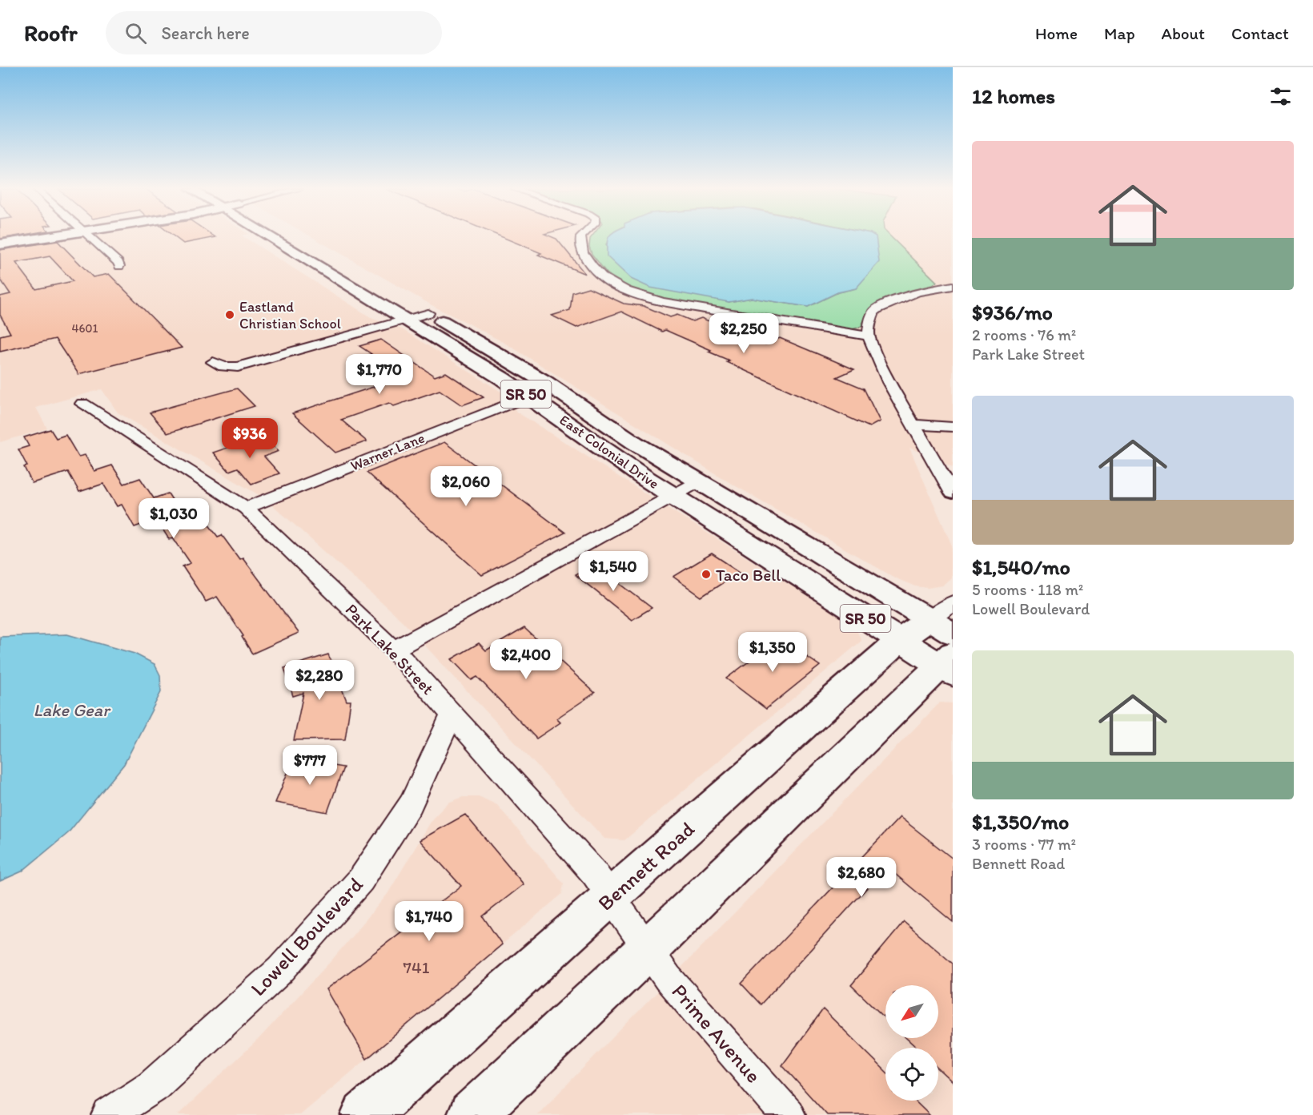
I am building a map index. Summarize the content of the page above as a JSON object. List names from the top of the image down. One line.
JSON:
{"streets":{"main road":["SR 50","East Colonial Drive","Bennett Road"],"street":["Warner Lane","Park Lake Street","Lowell Boulevard","Prime Avenue"]},"crossings":[["Warner Lane","East Colonial Drive"],["Warner Lane","Park Lake Street"],["East Colonial Drive","Bennett Road"],["Park Lake Street","Bennett Road"],["Park Lake Street","Lowell Boulevard"],["Park Lake Street","Prime Avenue"]],"water":["Lake Gear"],"places":["Eastland Christian School","Taco Bell"],"house_numbers":["4601","741"],"north":"bottom left","page":{"header":"Roofr","search":"Search here","nav":["Home","Map","About","Contact"],"heading":"12 homes","list":[{"name":"$936/mo","note":"2 rooms · 76 m² · Park Lake Street"},{"name":"$1,540/mo","note":"5 rooms · 118 m² · Lowell Boulevard"},{"name":"$1,350/mo","note":"3 rooms · 77 m² · Bennett Road"}],"price":["$2,250","$1,770","$936","$2,060","$1,030","$1,540","$1,350","$2,400","$2,280","$777","$2,680","$1,740"]}}
